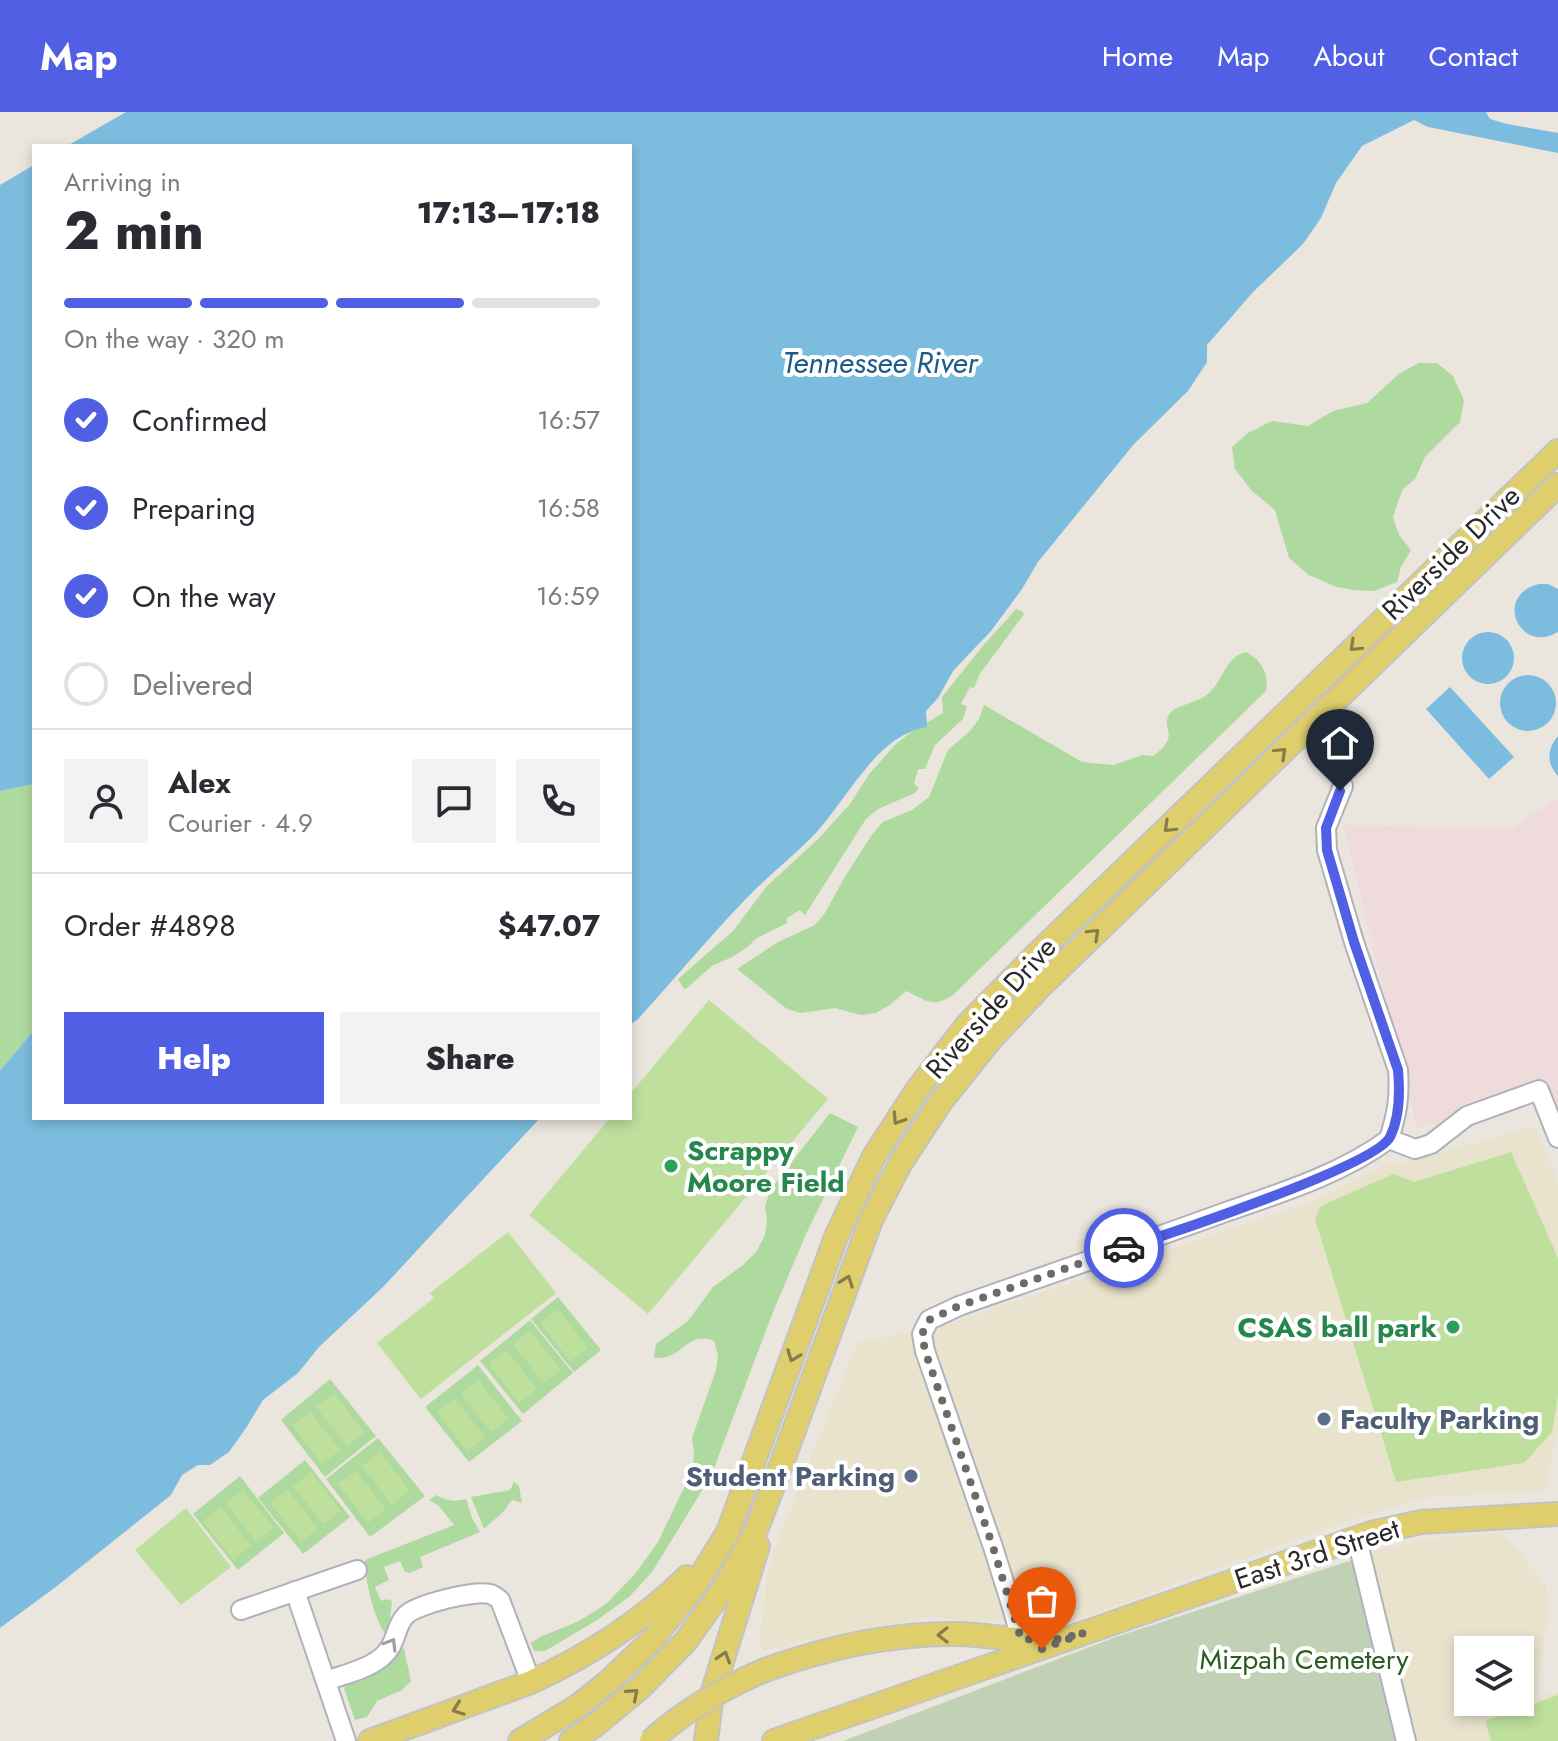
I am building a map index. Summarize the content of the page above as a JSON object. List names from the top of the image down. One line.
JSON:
{"streets":{"main road":["Riverside Drive","East 3rd Street"]},"water":["Tennessee River"],"parks":["Mizpah Cemetery"],"places":["Scrappy Moore Field","CSAS ball park","Faculty Parking","Student Parking"],"page":{"header":"Map","nav":["Home","Map","About","Contact"],"heading":["2 min","Arriving in","17:13–17:18"],"panel":["Alex","Courier · 4.9","Order #4898","$47.07"],"bar":"On the way · 320 m","list":[["Confirmed","16:57"],["Preparing","16:58"],["On the way","16:59"],"Delivered"],"buttons":["Help","Share"]}}
